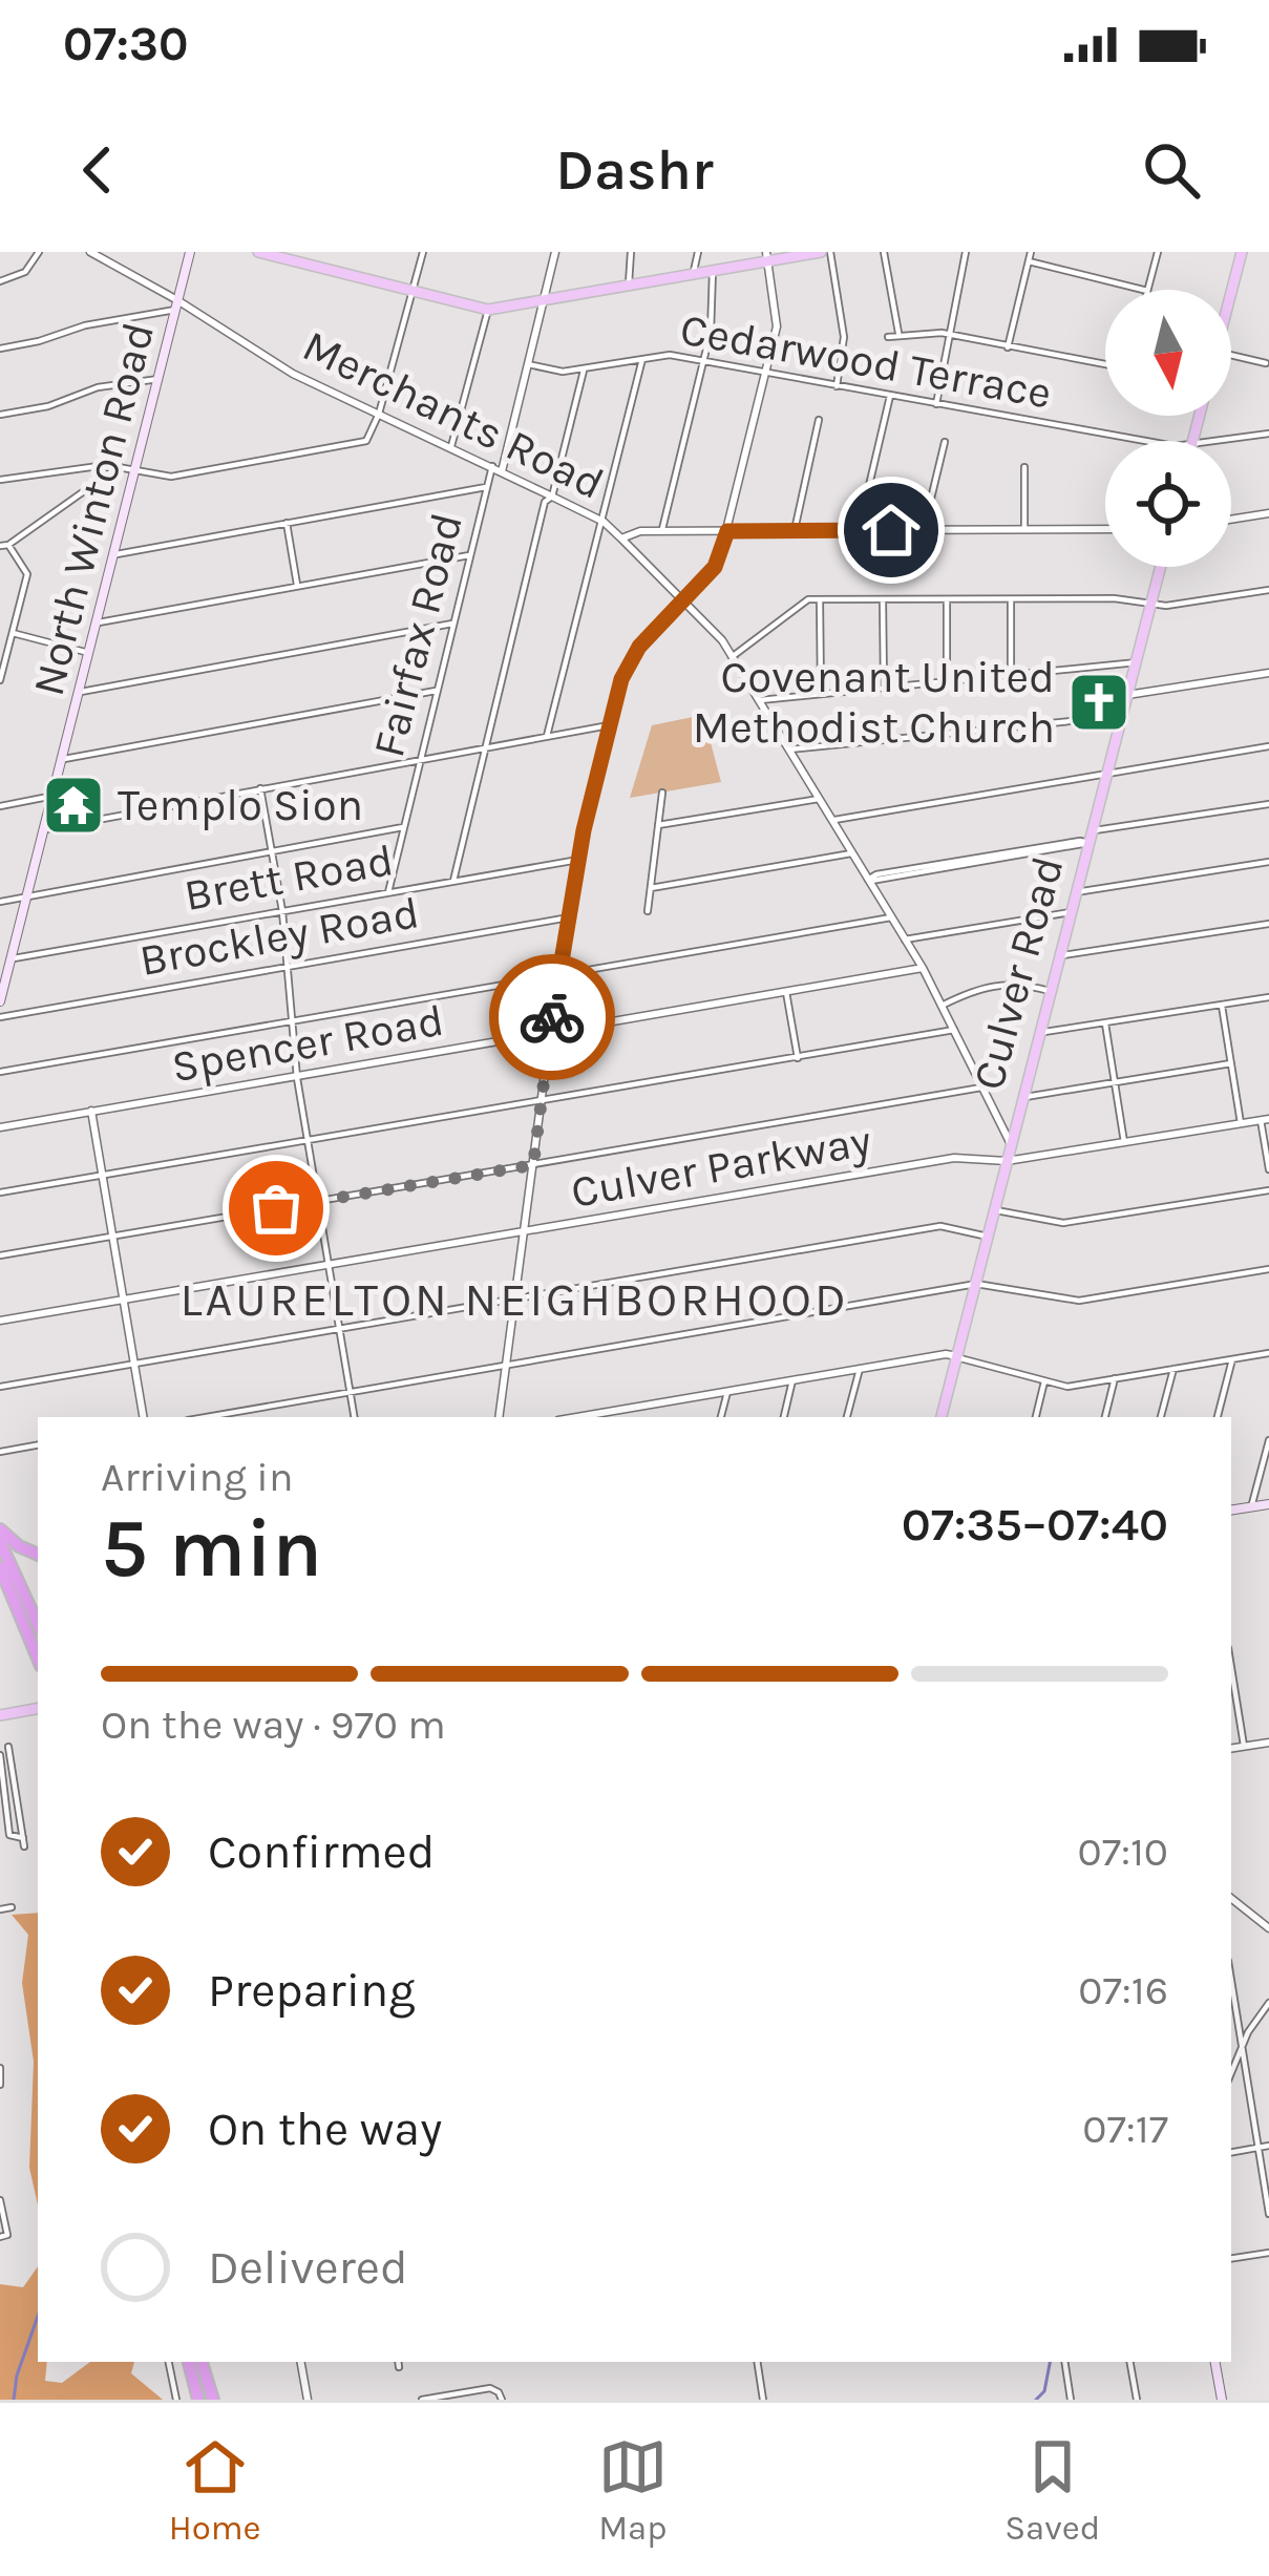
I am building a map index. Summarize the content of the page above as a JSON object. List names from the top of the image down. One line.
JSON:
{"streets":{"main road":["North Winton Road","Culver Road"],"street":["Cedarwood Terrace","Merchants Road","Fairfax Road","Brett Road","Brockley Road","Spencer Road","Culver Parkway"]},"crossings":[["Merchants Road","North Winton Road"],["Merchants Road","Fairfax Road"],["Merchants Road","Culver Road"],["Merchants Road","Spencer Road"],["North Winton Road","Brett Road"],["Fairfax Road","Brett Road"],["Culver Road","Culver Parkway"]],"districts":["LAURELTON NEIGHBORHOOD"],"places":{"church":["Covenant United Methodist Church"],"temple":["Templo Sion"]},"north":"bottom","page":{"status":"07:30","header":"Dashr","heading":["5 min","Arriving in","07:35–07:40"],"bar":"On the way · 970 m","list":[["Confirmed","07:10"],["Preparing","07:16"],["On the way","07:17"],"Delivered"],"tabs":["Home","Map","Saved"]}}
